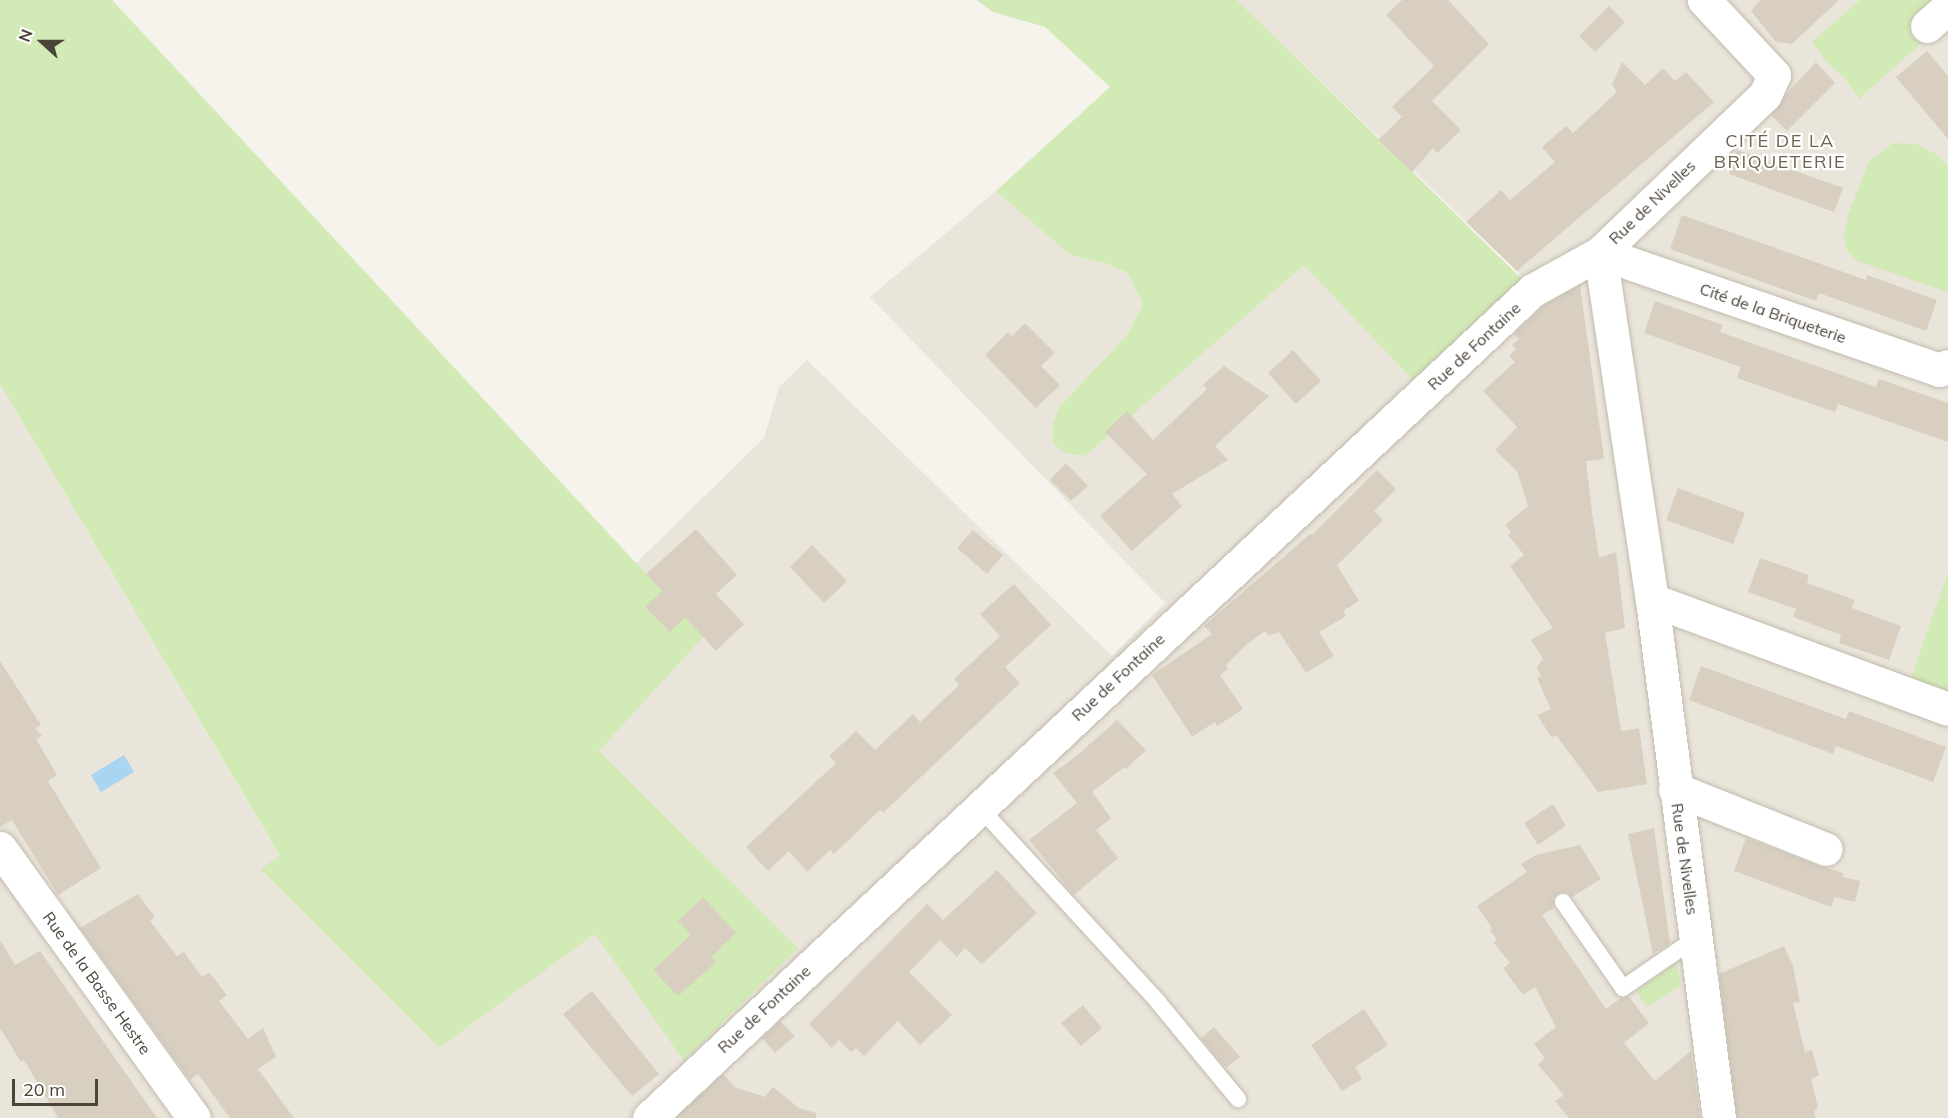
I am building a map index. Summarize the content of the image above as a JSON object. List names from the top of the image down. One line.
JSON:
{"streets":{"street":["Rue de Nivelles","Cité de la Briqueterie","Rue de Fontaine","Rue de la Basse Hestre"]},"crossings":[["Rue de Nivelles","Cité de la Briqueterie"],["Rue de Nivelles","Rue de Fontaine"],["Cité de la Briqueterie","Rue de Fontaine"]],"districts":["CITÉ DE LA BRIQUETERIE"],"scale_bar":"20 m","north":"left"}
